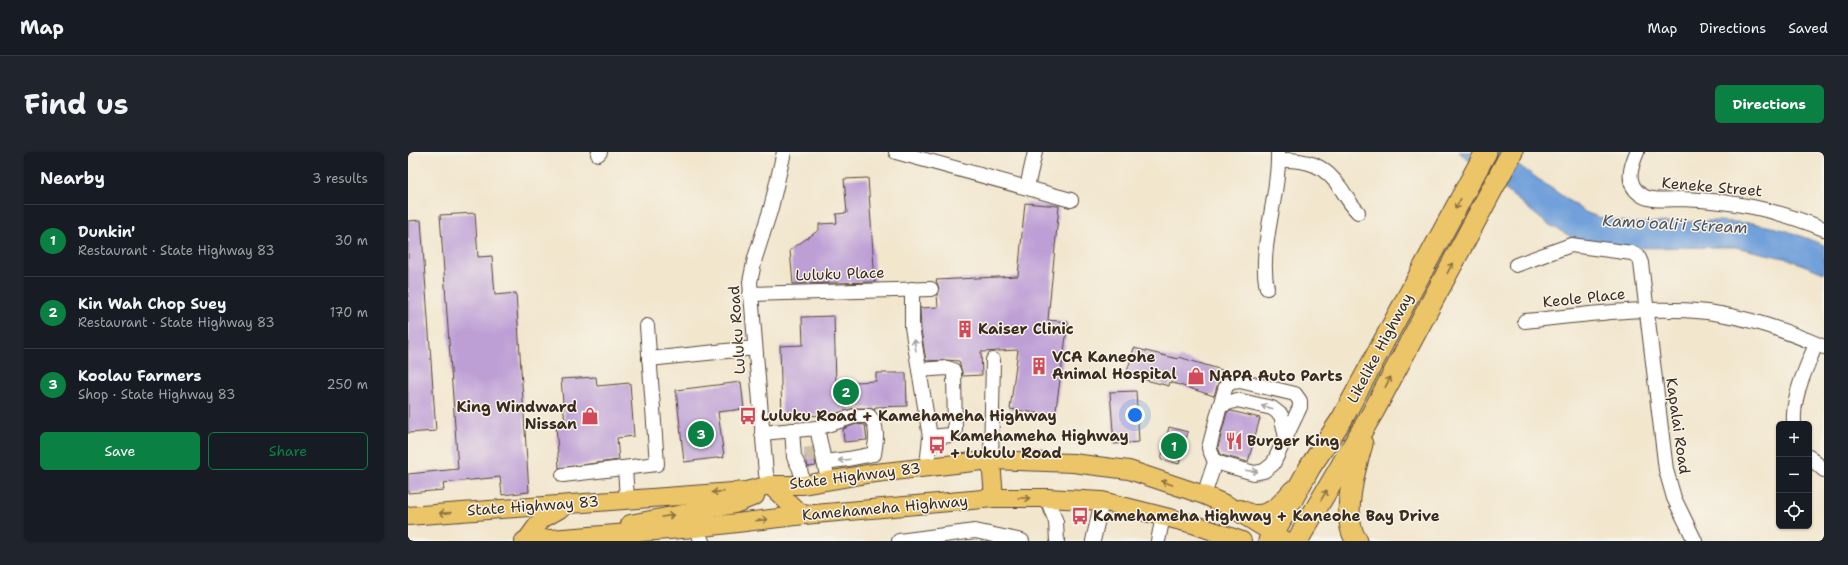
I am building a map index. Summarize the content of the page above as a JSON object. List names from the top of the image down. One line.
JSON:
{"streets":{"highway":["Likelike Highway"],"main road":["State Highway 83","Kamehameha Highway"],"street":["Keneke Street","Luluku Place","Keole Place","Luluku Road","Kapalai Road"]},"crossings":[["Luluku Place","Luluku Road"],["Keole Place","Kapalai Road"],["Luluku Road","State Highway 83"],["Likelike Highway","State Highway 83"]],"water":["Kamoʻoaliʻi Stream"],"places":{"building":["Kaiser Clinic","VCA Kaneohe Animal Hospital"],"shop":["NAPA Auto Parts","King Windward Nissan"],"bus stop":["Luluku Road + Kamehameha Highway","Kamehameha Highway + Lukulu Road","Kamehameha Highway + Kaneohe Bay Drive"],"restaurant":["Burger King"]},"page":{"header":"Map","nav":["Map","Directions","Saved"],"title":"Find us","buttons":["Directions",["Save","Share"]],"heading":["Nearby","3 results"],"list":[{"mark":"1","name":"Dunkin'","note":"Restaurant · State Highway 83","value":"30 m"},{"mark":"2","name":"Kin Wah Chop Suey","note":"Restaurant · State Highway 83","value":"170 m"},{"mark":"3","name":"Koolau Farmers","note":"Shop · State Highway 83","value":"250 m"}],"pins":["2","3","1"],"map_buttons":["+","−"]}}
